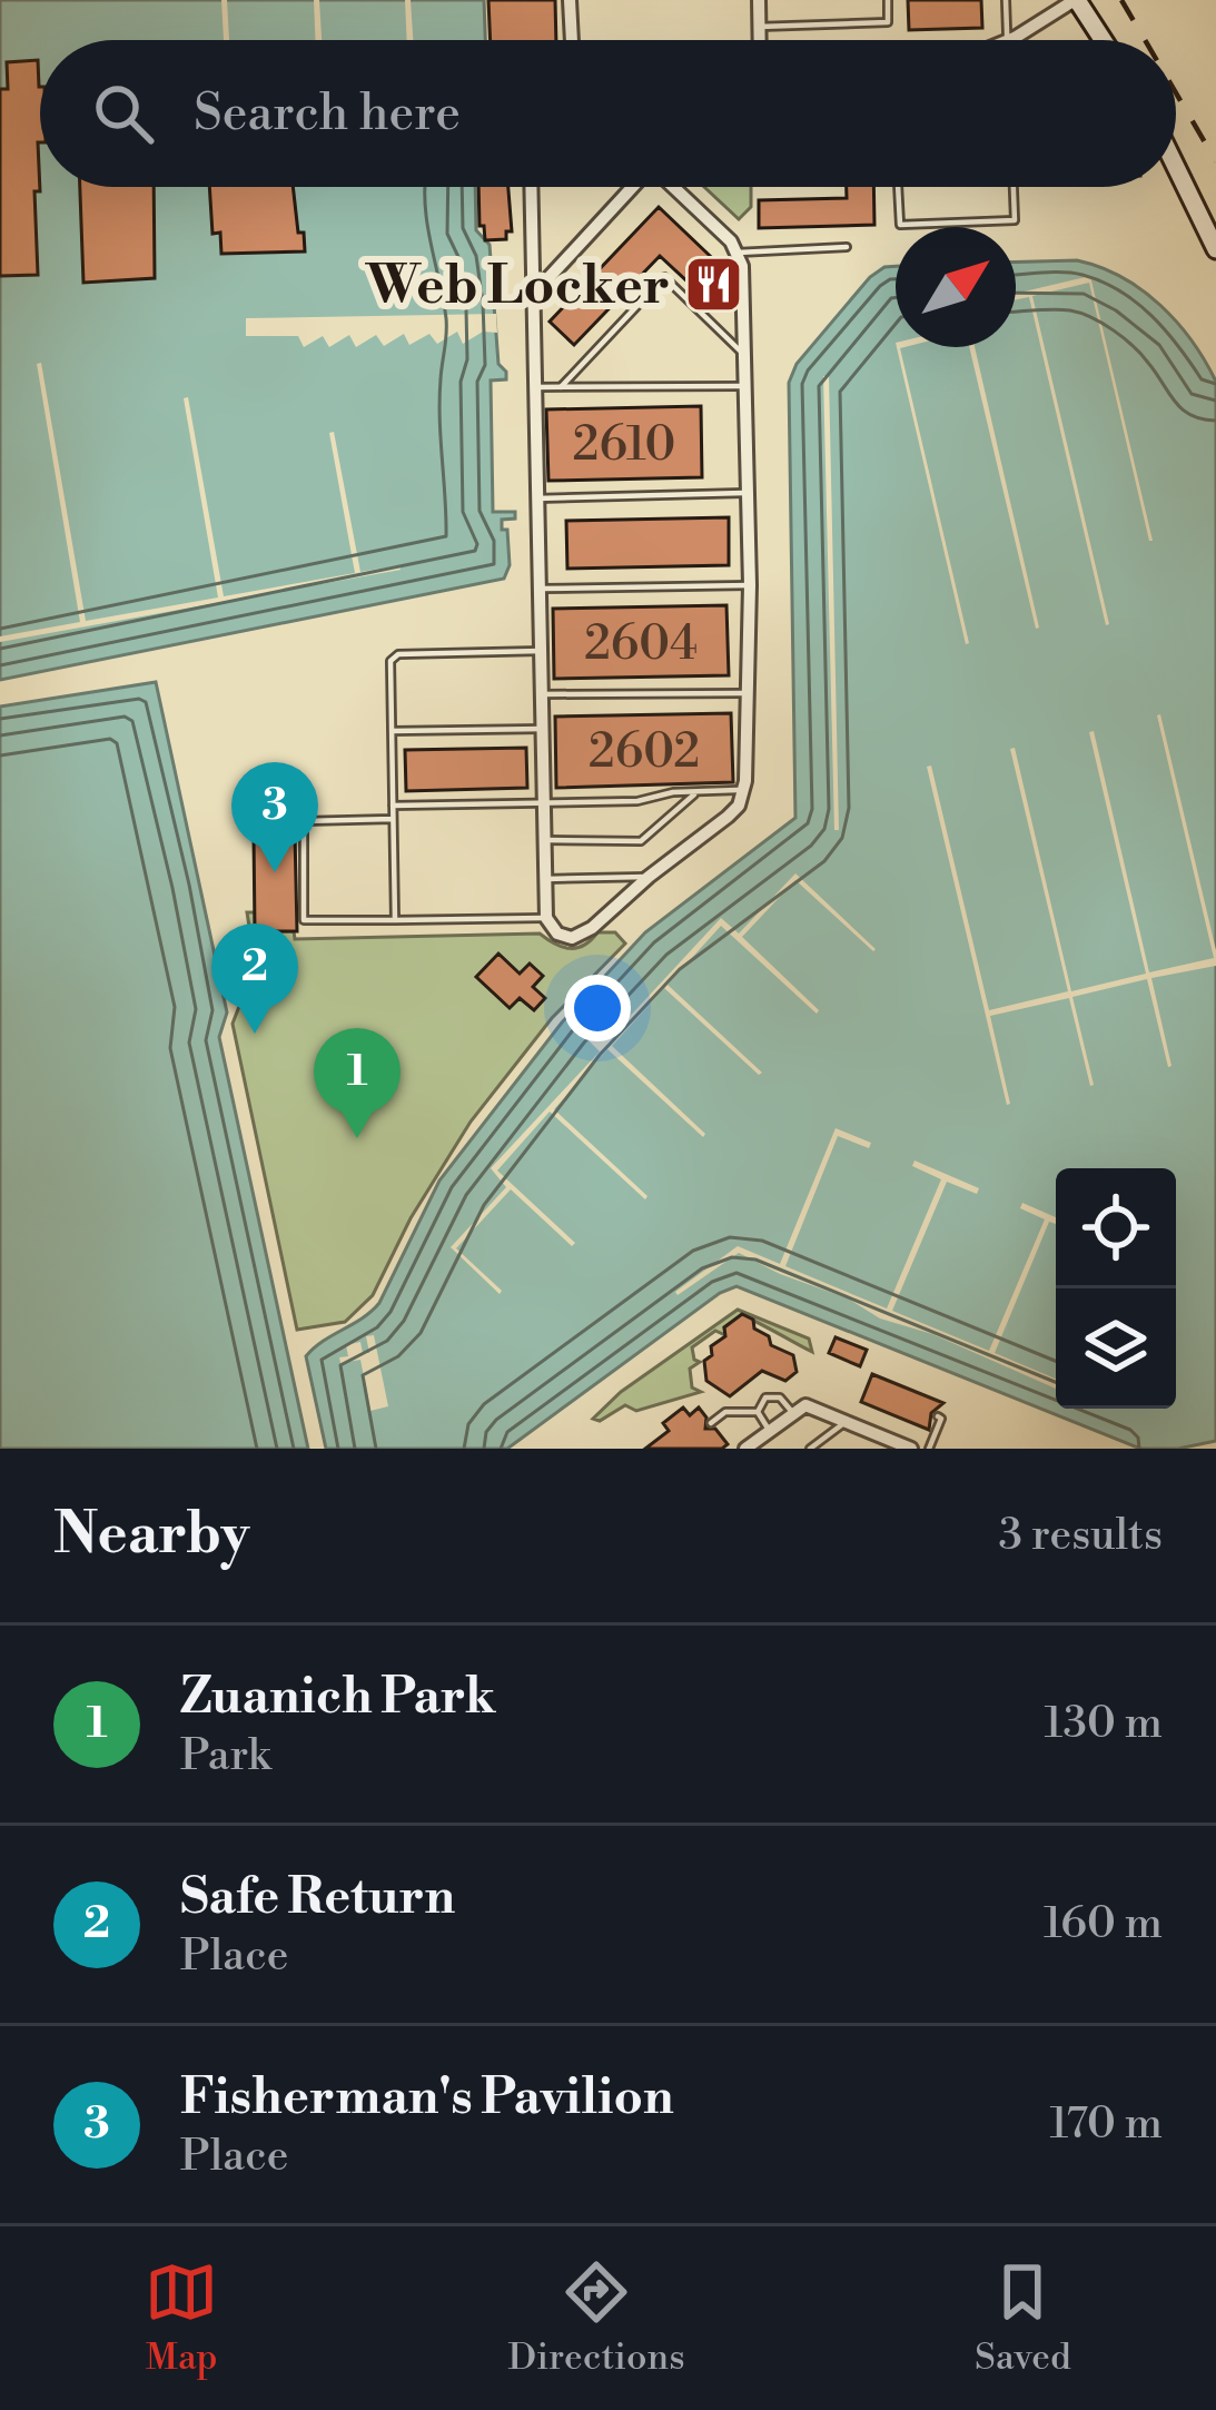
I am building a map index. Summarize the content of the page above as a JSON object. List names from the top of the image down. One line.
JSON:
{"places":{"restaurant":["Web Locker"]},"house_numbers":["2610","2604","2602"],"north":"top right","page":{"search":"Search here","pins":["3","2","1"],"heading":["Nearby","3 results"],"list":[{"mark":"1","name":"Zuanich Park","note":"Park","value":"130 m"},{"mark":"2","name":"Safe Return","note":"Place","value":"160 m"},{"mark":"3","name":"Fisherman's Pavilion","note":"Place","value":"170 m"}],"nav":["Map","Directions","Saved"]}}
